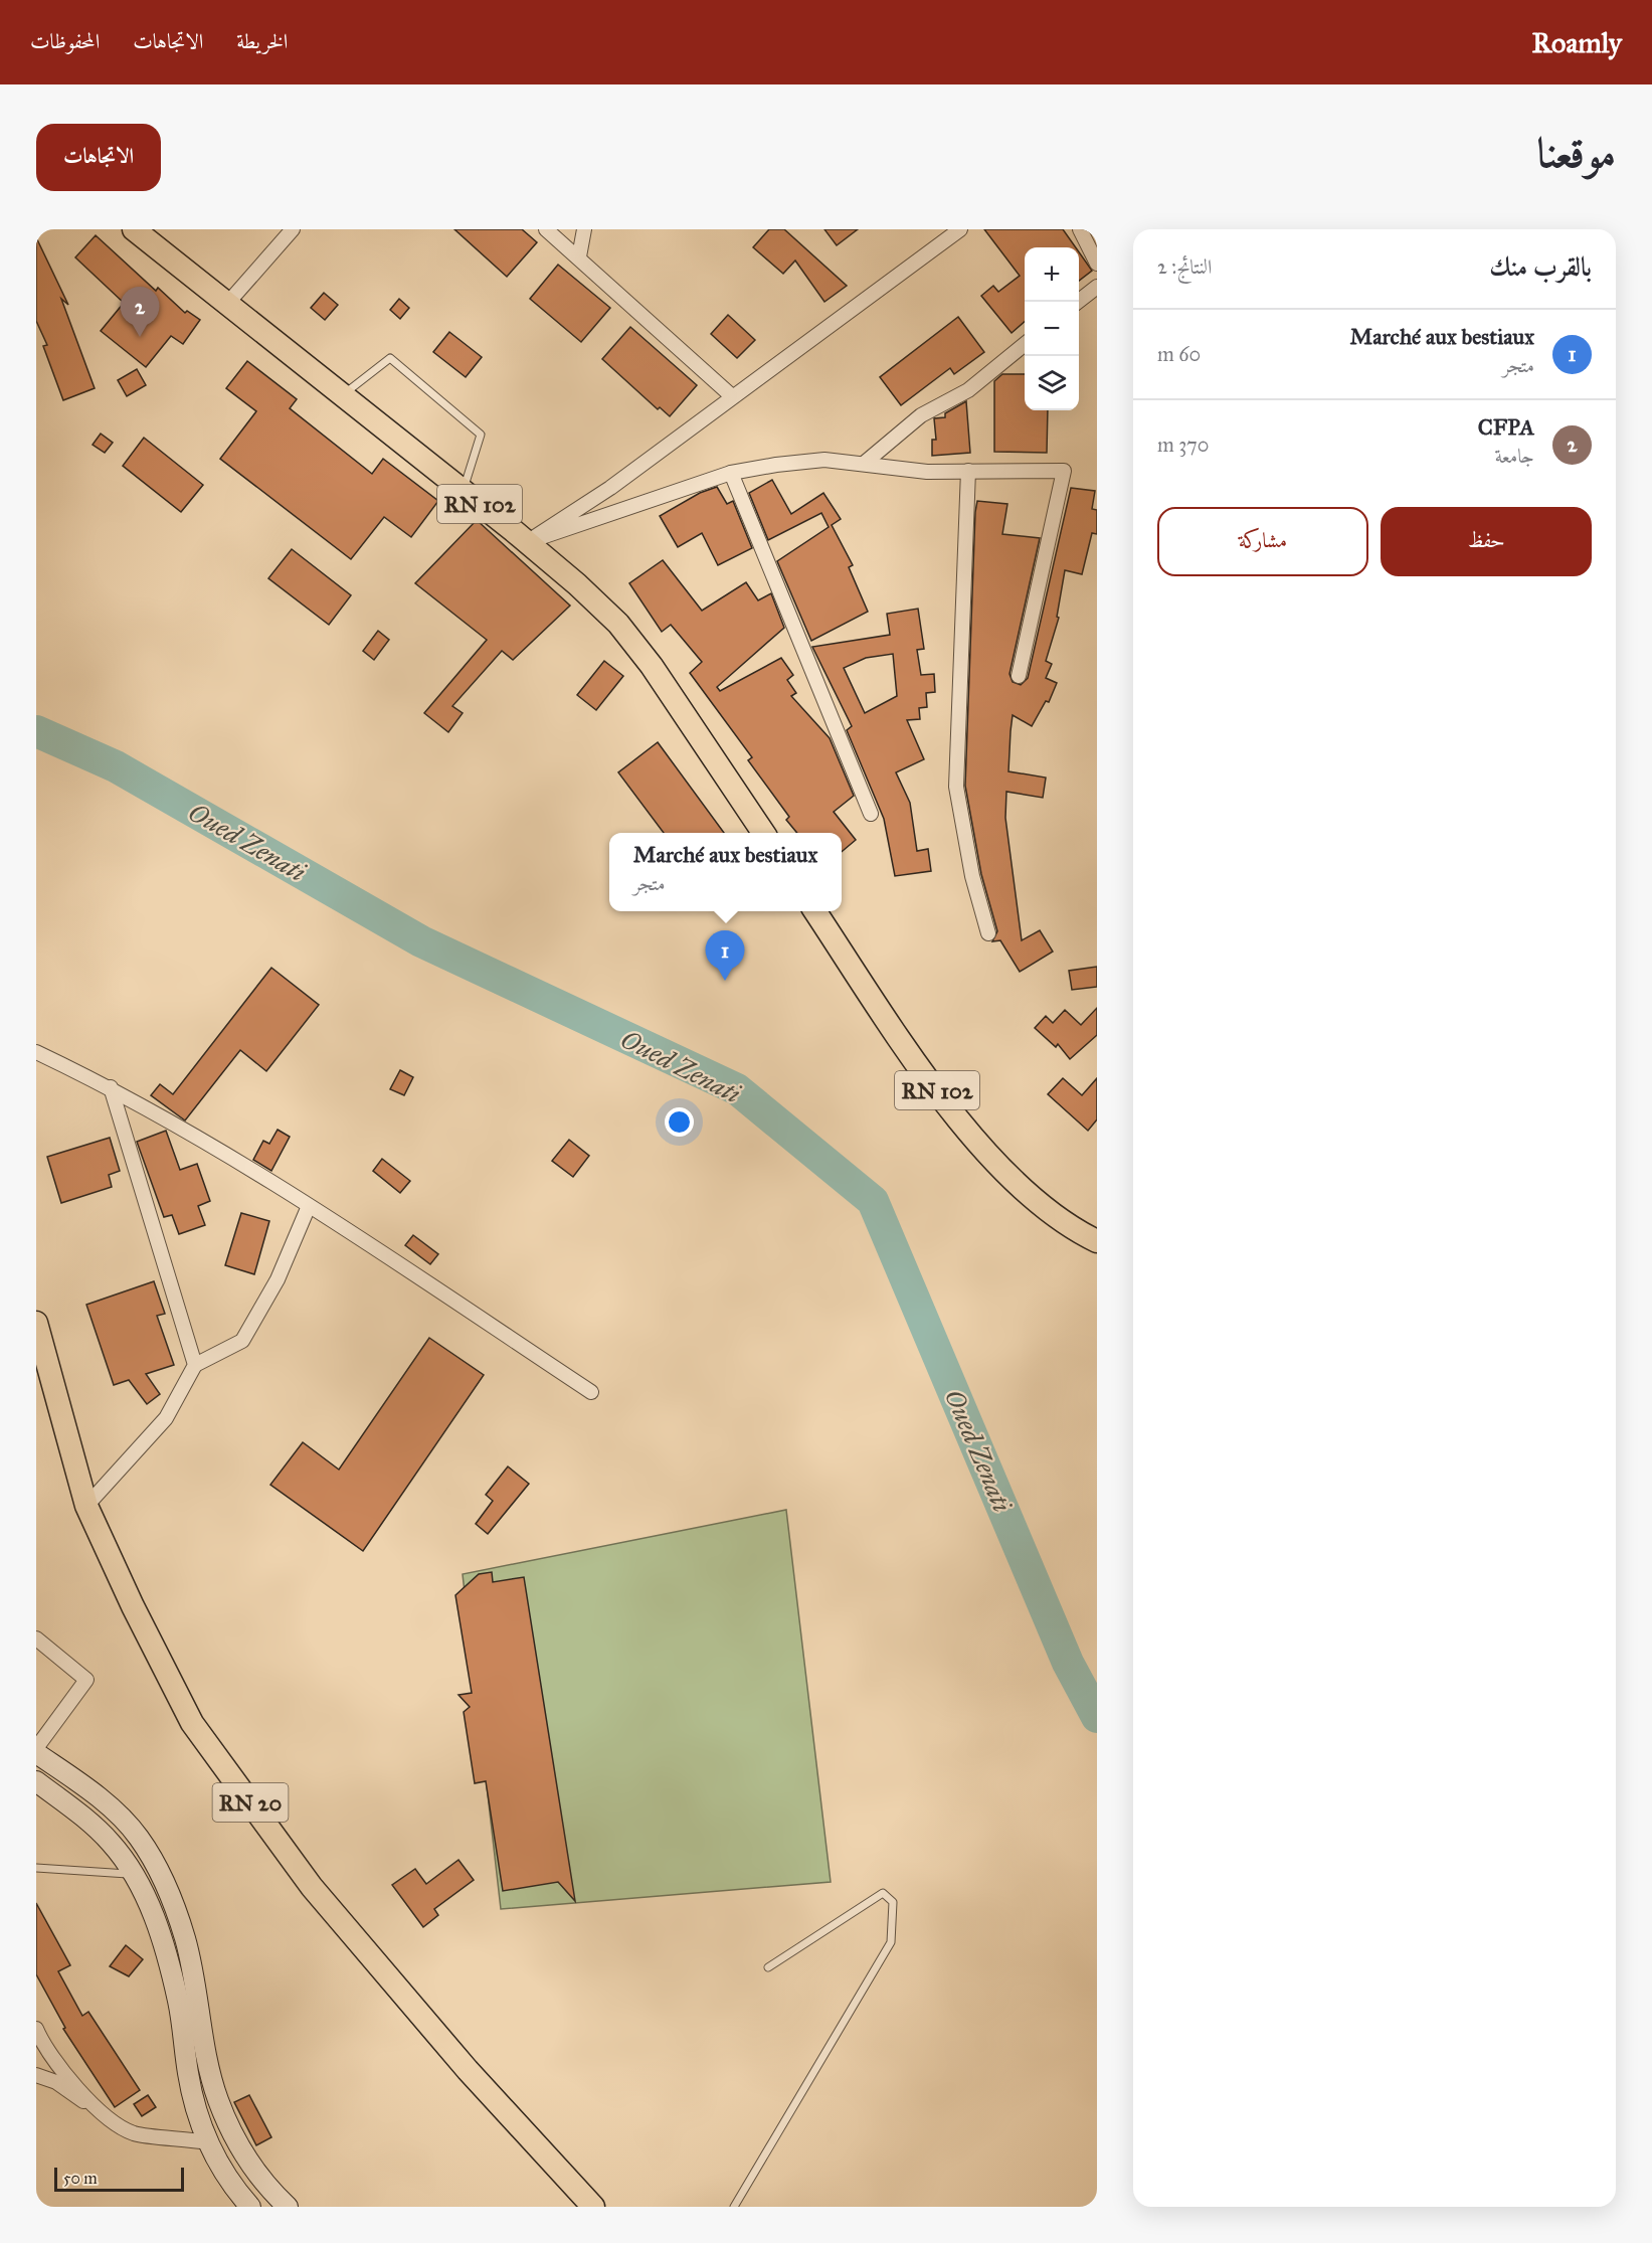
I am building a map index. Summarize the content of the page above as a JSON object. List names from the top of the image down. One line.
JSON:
{"streets":{"main road":["RN 102","RN 20"]},"water":["Oued Zenati"],"scale_bar":"50 m","page":{"header":"Roamly","nav":["الخريطة","الاتجاهات","المحفوظات"],"title":"موقعنا","buttons":["الاتجاهات",["حفظ","مشاركة"]],"heading":["بالقرب منك","النتائج: 2"],"map_buttons":["+","−"],"pins":["2","1"],"list":[{"mark":"1","name":"Marché aux bestiaux","note":"متجر","value":"60 m"},{"mark":"2","name":"CFPA","note":"جامعة","value":"370 m"}],"popup":["Marché aux bestiaux","متجر"],"scale":"50 m"}}
